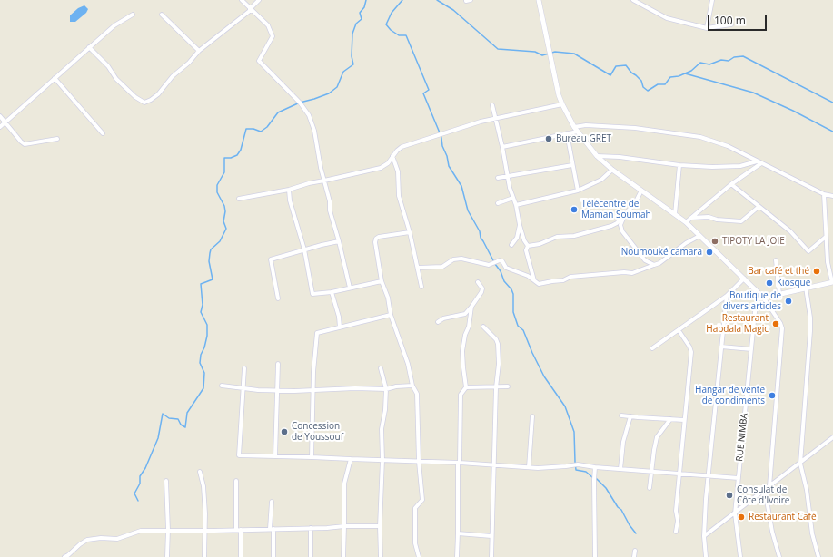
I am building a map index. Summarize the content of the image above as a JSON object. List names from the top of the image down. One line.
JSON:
{"streets":{"street":["RUE NIMBA"]},"places":["Bureau GRET","Télécentre de Maman Soumah","TIPOTY LA JOIE","Noumouké camara","Bar café et thé","Kiosque","Boutique de divers articles","Restaurant Habdala Magic","Hangar de vente de condiments","Concession de Youssouf","Consulat de Côte d'Ivoire","Restaurant Café"],"scale_bar":"100 m"}
